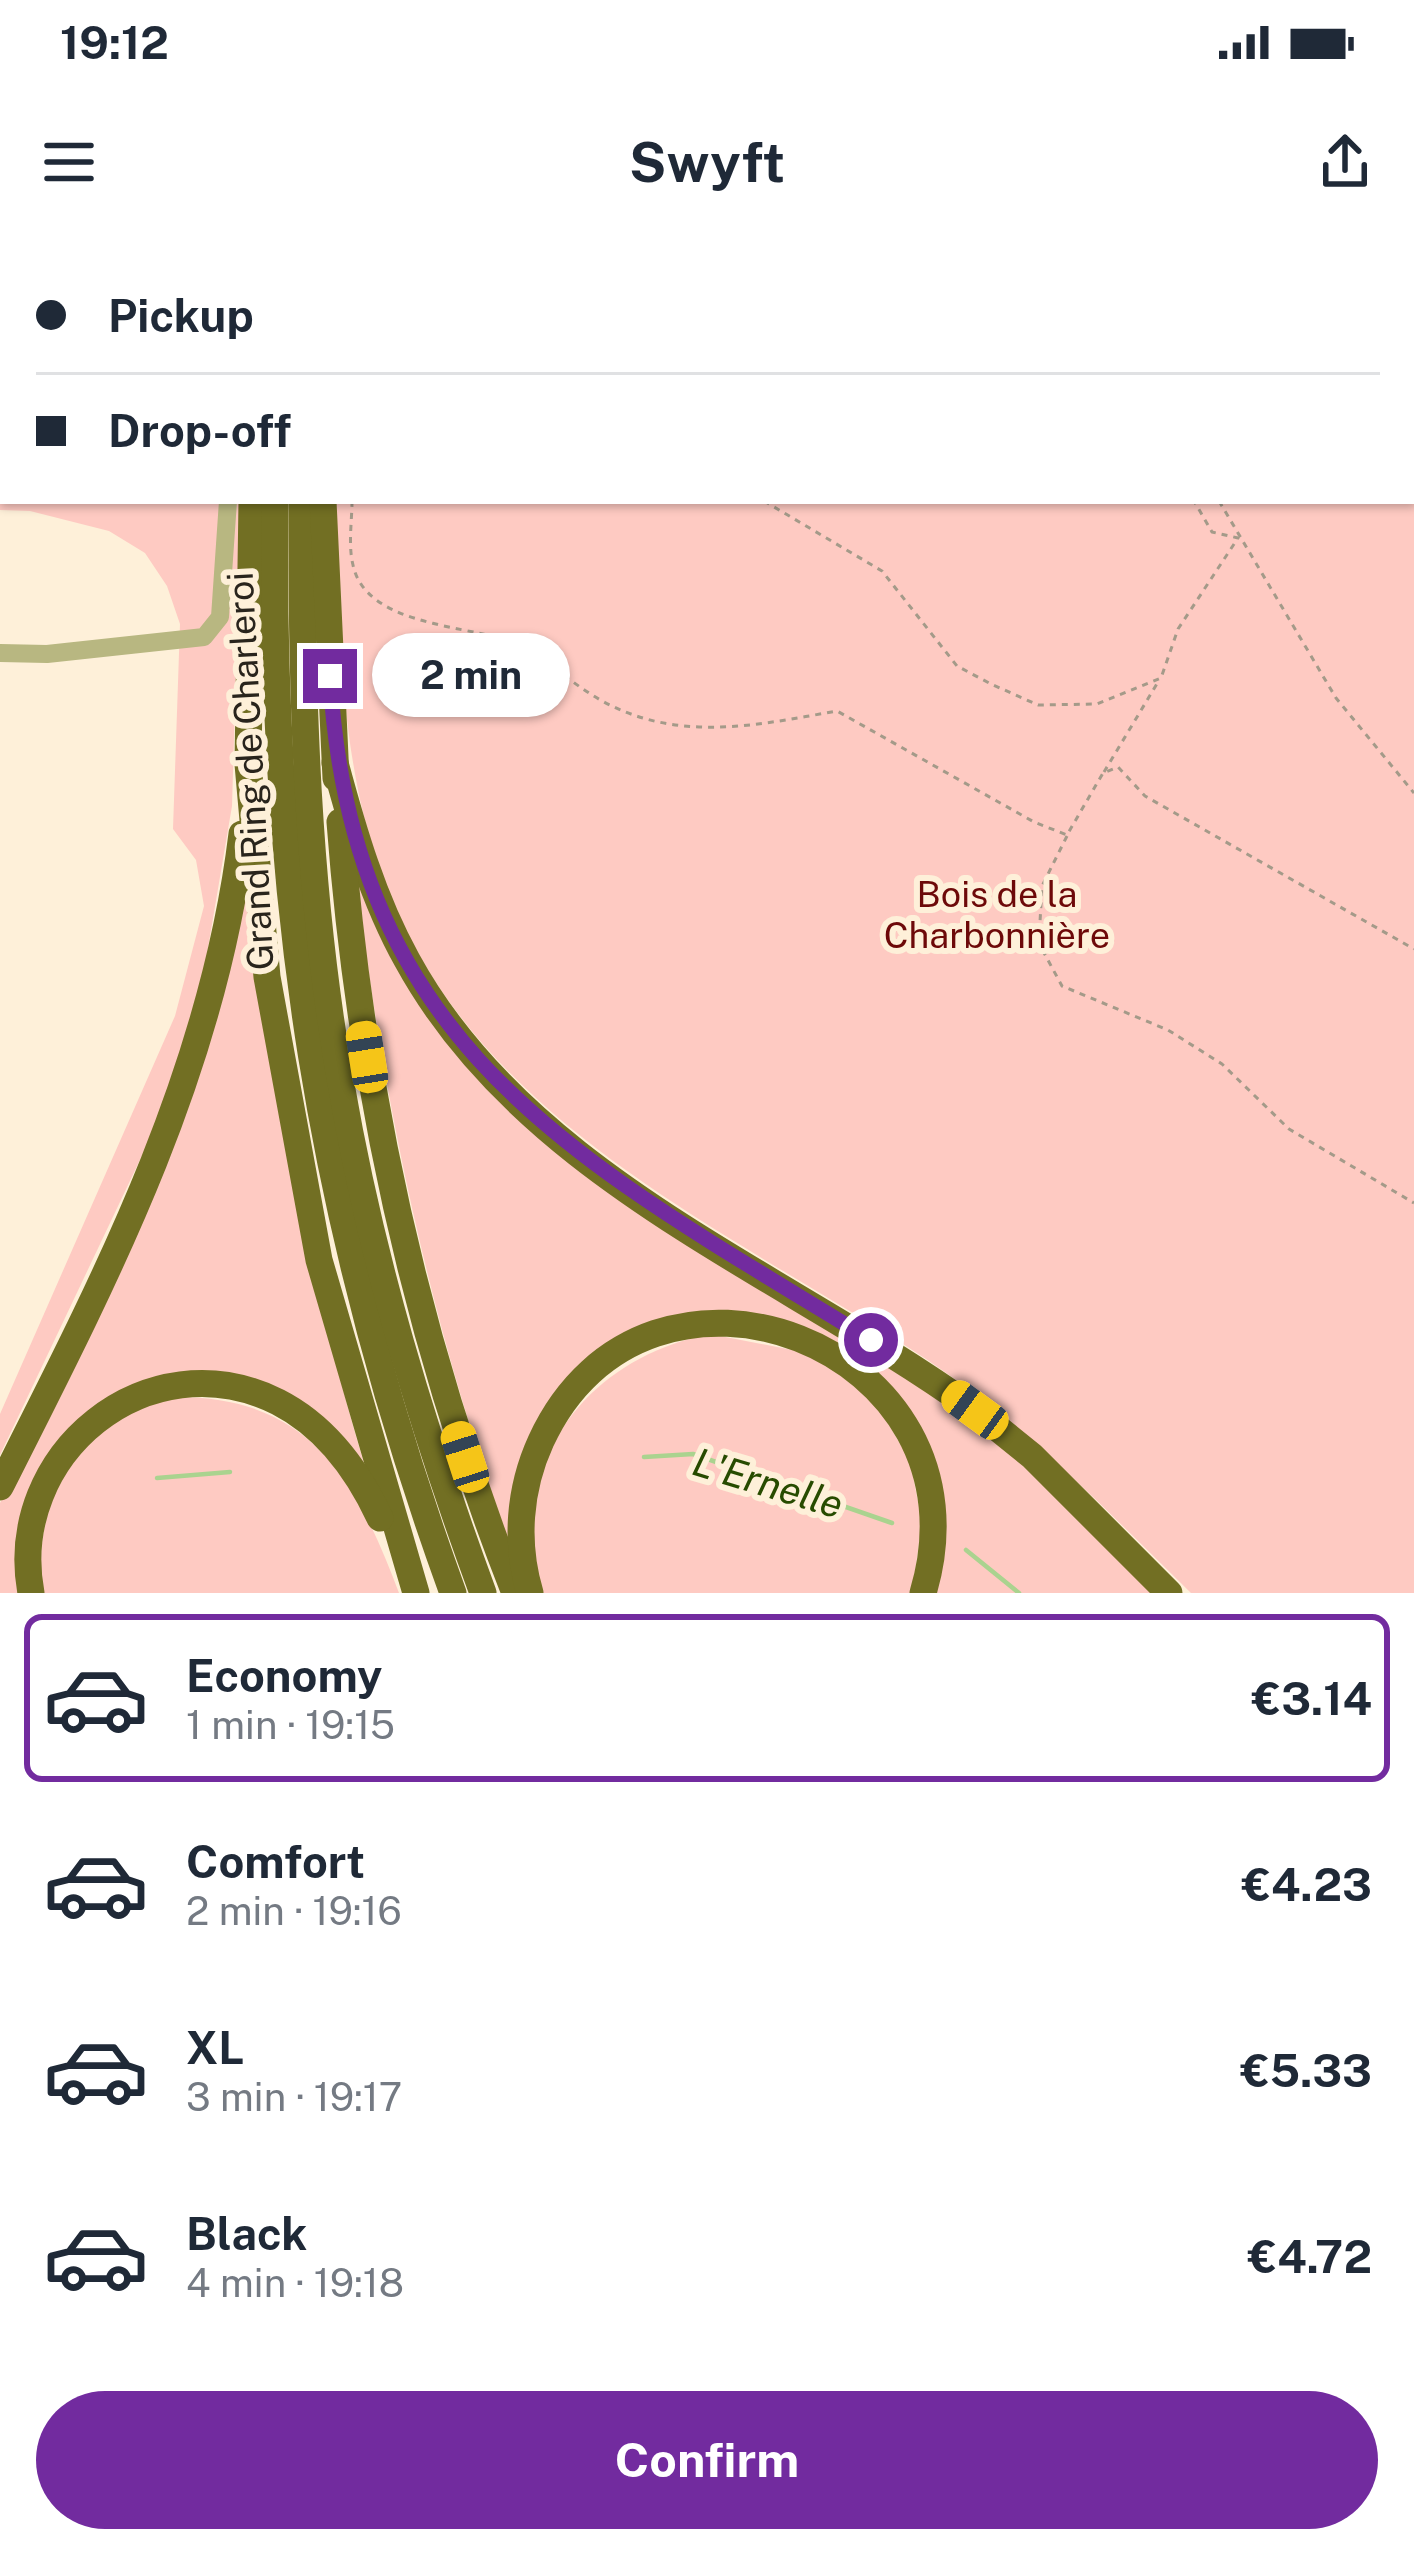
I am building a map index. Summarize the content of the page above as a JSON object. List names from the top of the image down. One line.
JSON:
{"streets":{"highway":["Grand Ring de Charleroi"]},"water":["L'Ernelle"],"parks":["Bois de la Charbonnière"],"page":{"status":"19:12","header":"Swyft","banner":["Pickup","Drop-off"],"bubble":"2 min","list":[{"name":"Economy","note":"1 min · 19:15","value":"€3.14"},{"name":"Comfort","note":"2 min · 19:16","value":"€4.23"},{"name":"XL","note":"3 min · 19:17","value":"€5.33"},{"name":"Black","note":"4 min · 19:18","value":"€4.72"}],"buttons":"Confirm"}}
